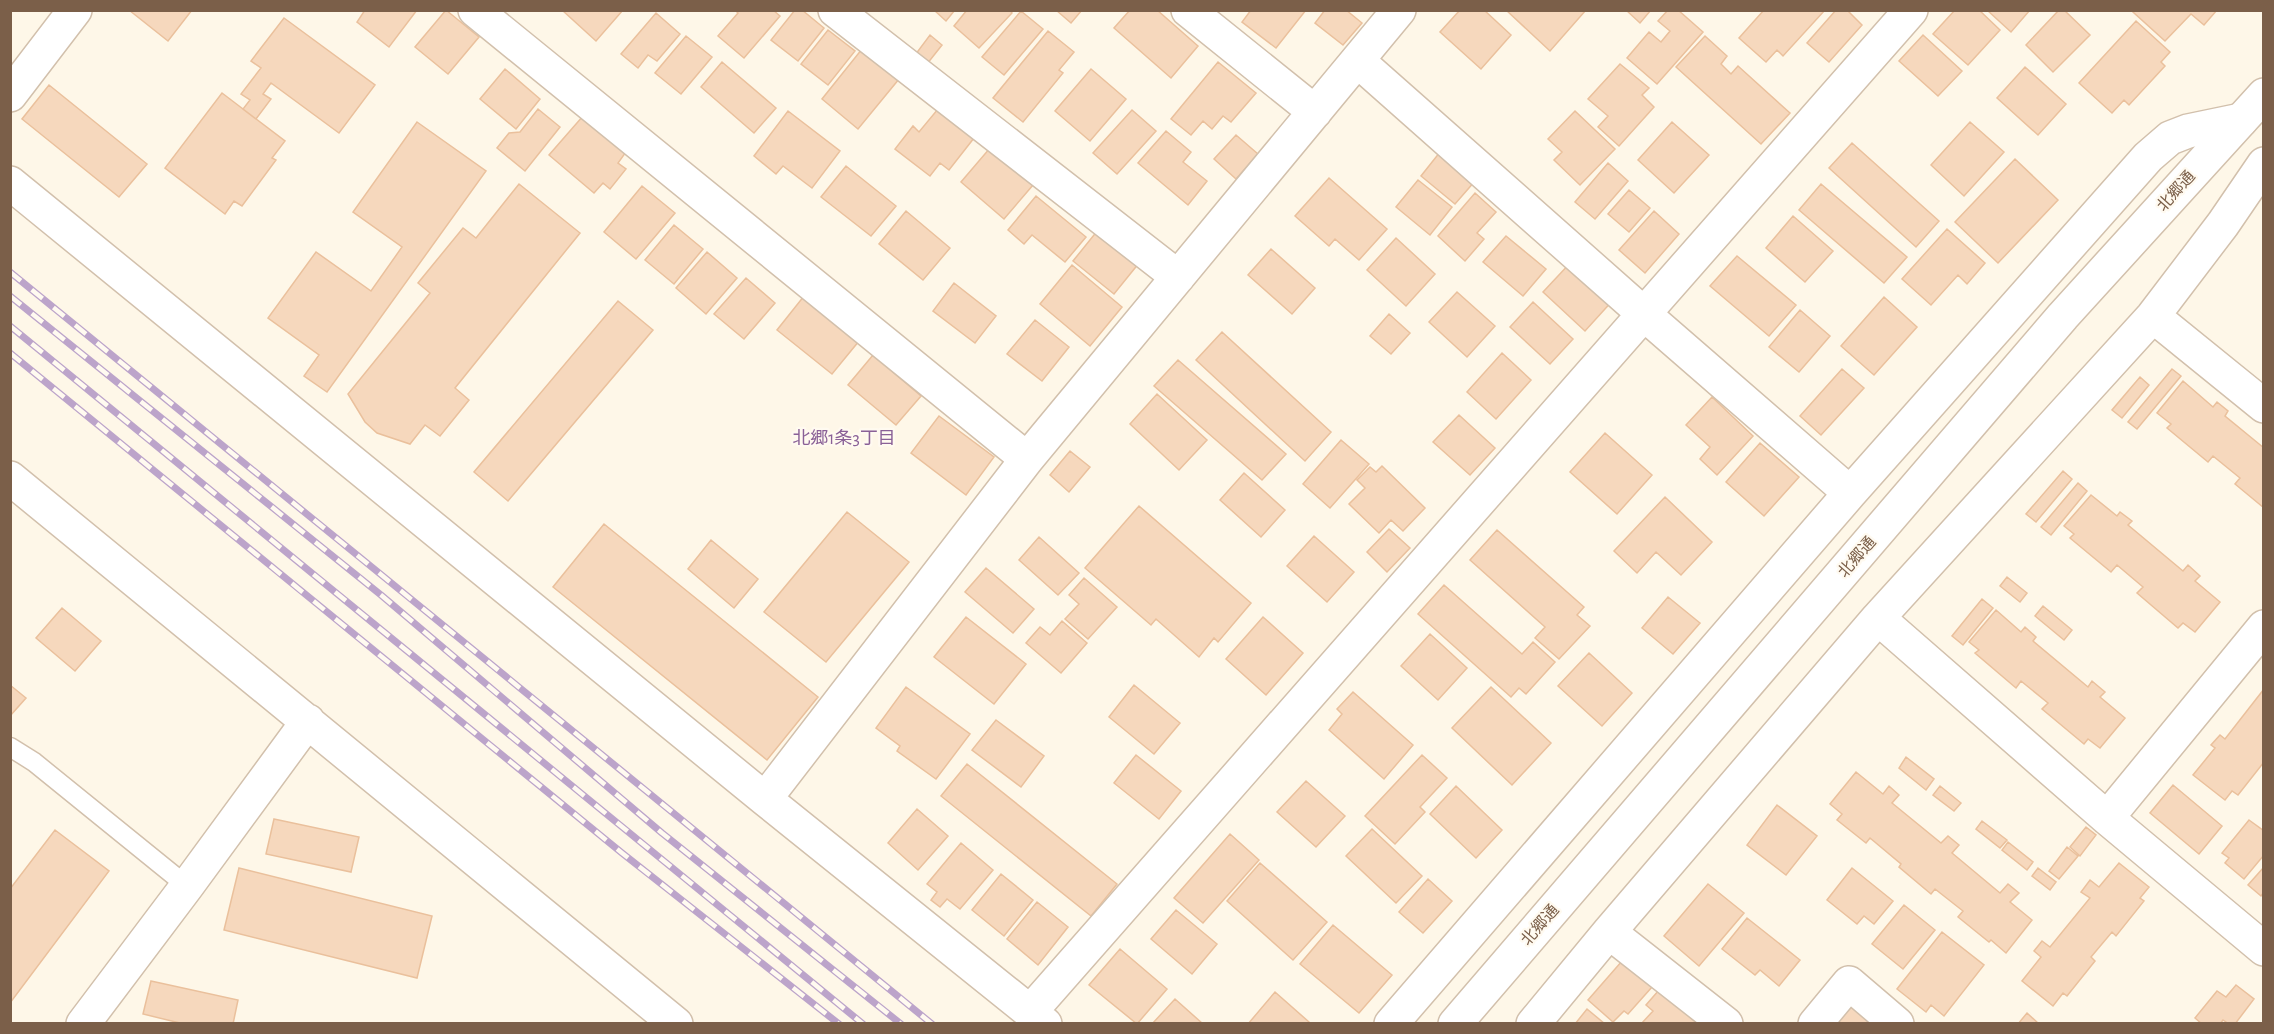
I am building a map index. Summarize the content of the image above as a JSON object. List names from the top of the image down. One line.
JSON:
{"streets":{"street":["北郷通"]},"districts":["北郷1条3丁目"]}
